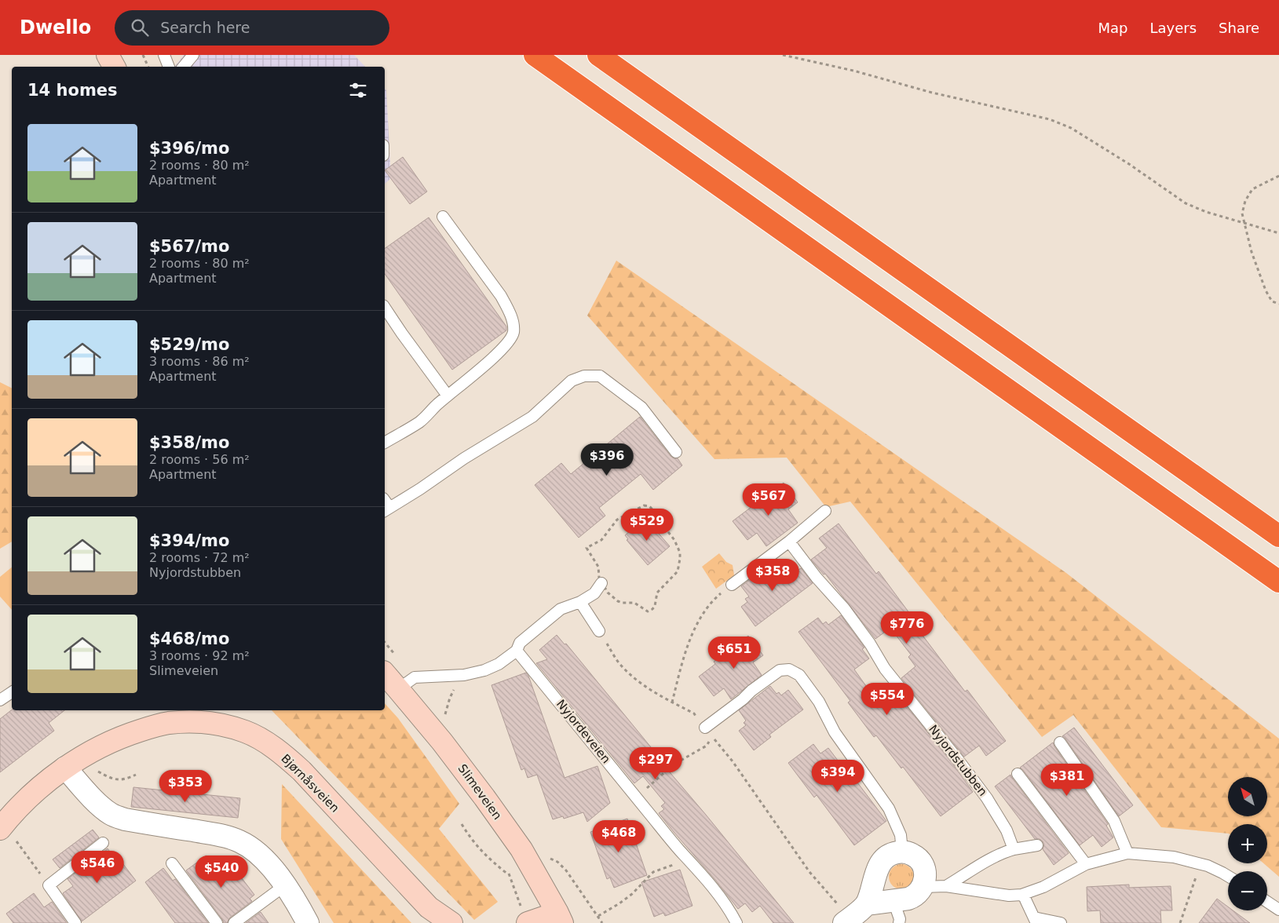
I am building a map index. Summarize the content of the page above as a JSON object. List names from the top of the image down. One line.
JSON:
{"streets":{"street":["Bjørnåsveien","Slimeveien"],"lane":["Nyjordeveien","Nyjordstubben"]},"north":"top left","page":{"header":"Dwello","search":"Search here","nav":["Map","Layers","Share"],"heading":"14 homes","list":[{"name":"$396/mo","note":"2 rooms · 80 m² · Apartment"},{"name":"$567/mo","note":"2 rooms · 80 m² · Apartment"},{"name":"$529/mo","note":"3 rooms · 86 m² · Apartment"},{"name":"$358/mo","note":"2 rooms · 56 m² · Apartment"},{"name":"$394/mo","note":"2 rooms · 72 m² · Nyjordstubben"},{"name":"$468/mo","note":"3 rooms · 92 m² · Slimeveien"}],"price":["$396","$567","$529","$358","$776","$651","$554","$297","$394","$381","$353","$468","$546","$540"],"map_buttons":["+","−"]}}
